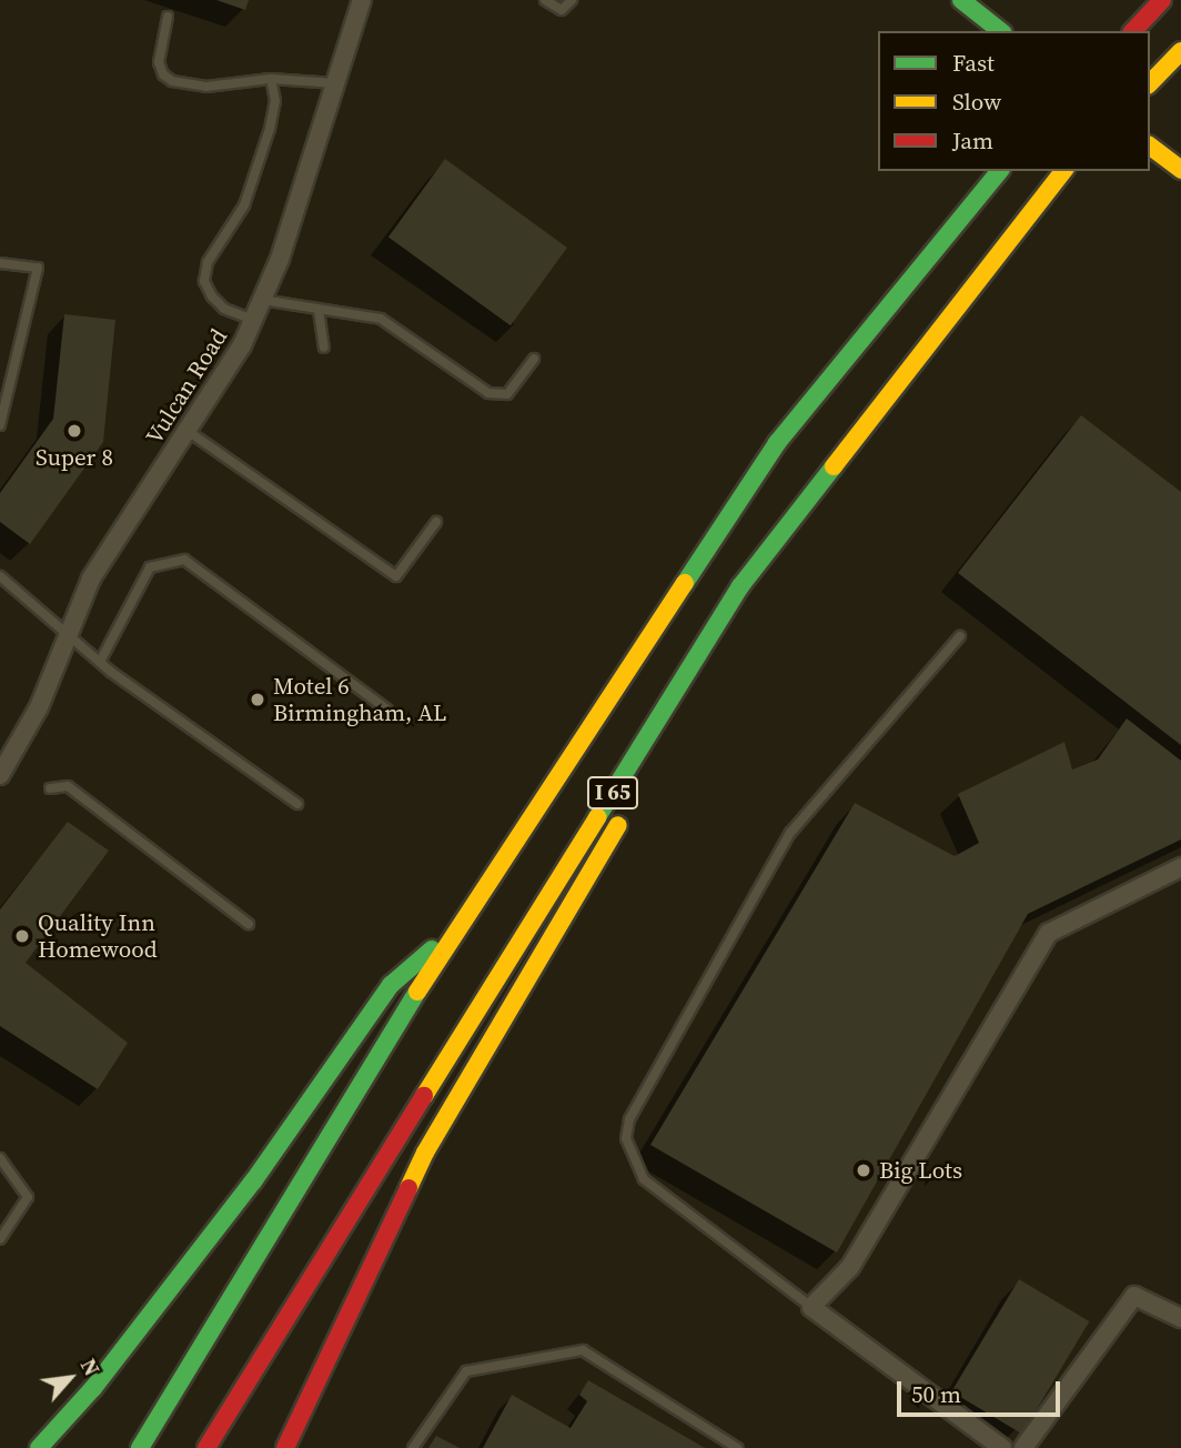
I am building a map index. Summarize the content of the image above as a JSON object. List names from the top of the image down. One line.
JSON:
{"streets":{"main road":["I 65"],"street":["Vulcan Road"]},"places":["Super 8","Motel 6 Birmingham, AL","Quality Inn Homewood","Big Lots"],"legend":["Fast","Slow","Jam"],"scale_bar":"50 m","north":"top right"}
